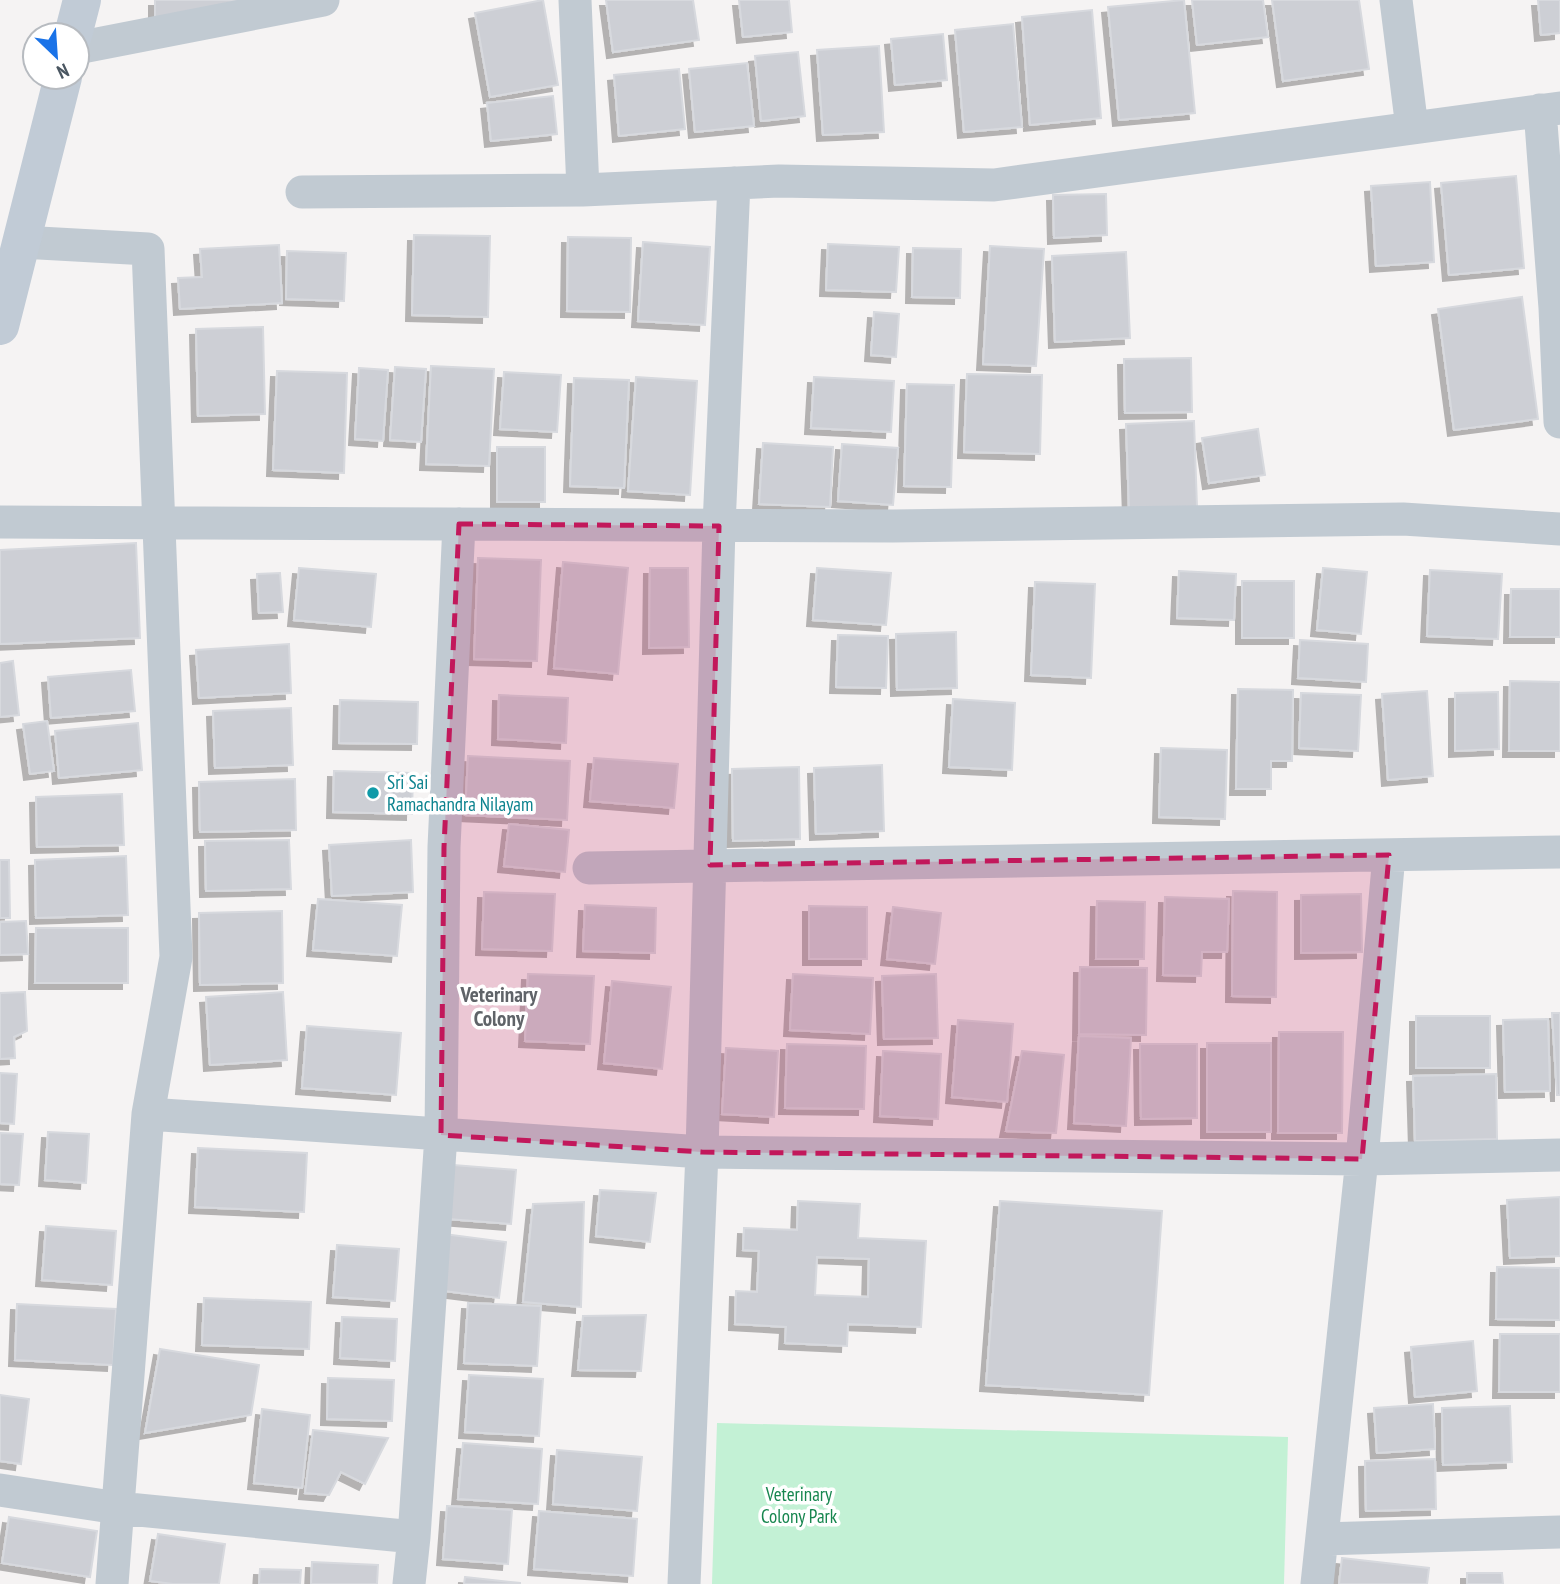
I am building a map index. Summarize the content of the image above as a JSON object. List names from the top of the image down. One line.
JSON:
{"districts":["Veterinary Colony"],"parks":["Veterinary Colony Park"],"places":["Sri Sai Ramachandra Nilayam"],"north":"bottom right"}
